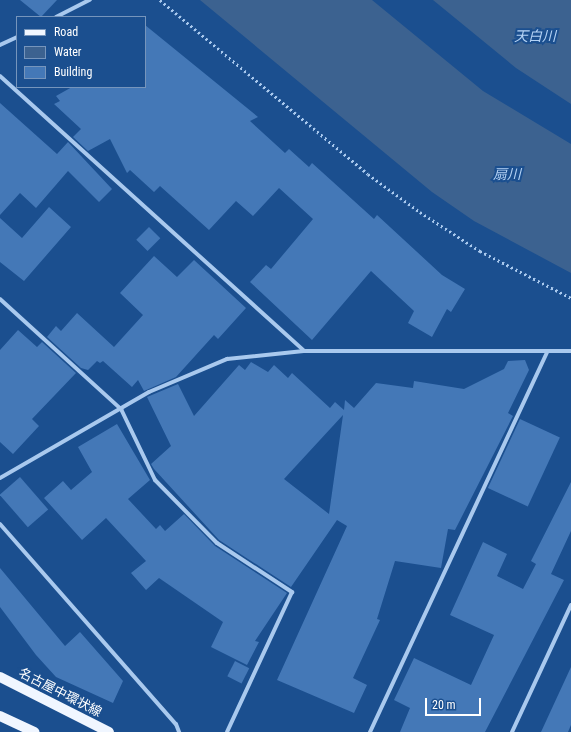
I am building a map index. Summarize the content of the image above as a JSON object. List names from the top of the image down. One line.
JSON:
{"streets":{"main road":["名古屋中環状線"]},"water":["天白川","扇川"],"legend":["Road","Water","Building"],"scale_bar":"20 m"}
